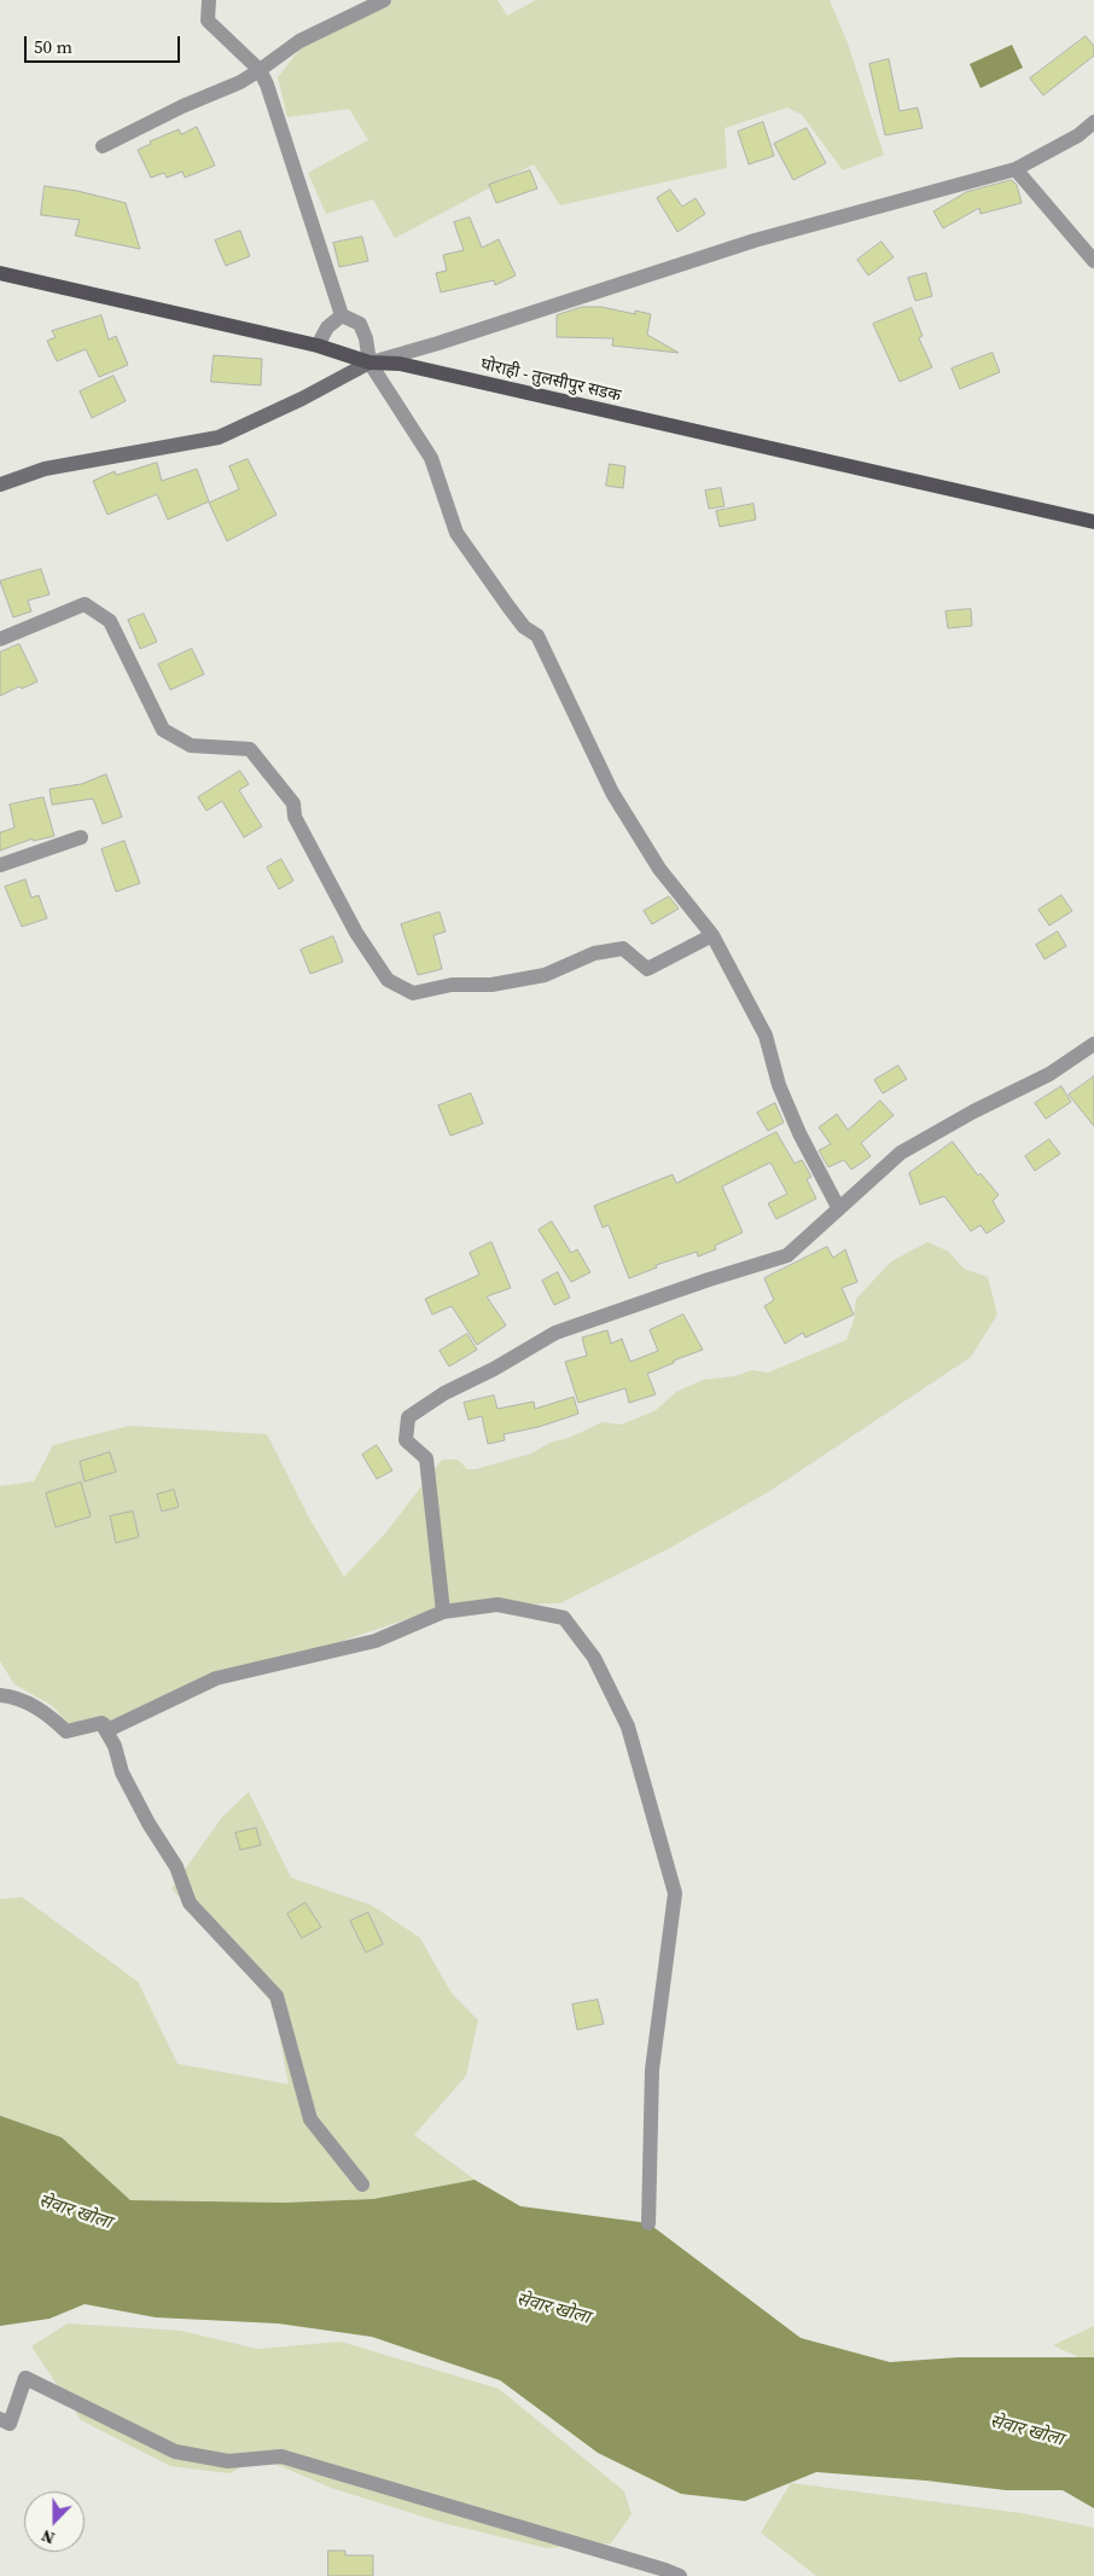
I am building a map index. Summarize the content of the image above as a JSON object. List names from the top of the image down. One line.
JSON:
{"streets":{"main road":["घोराही - तुलसीपुर सडक"]},"water":["सेवार खोला"],"scale_bar":"50 m","north":"bottom"}
